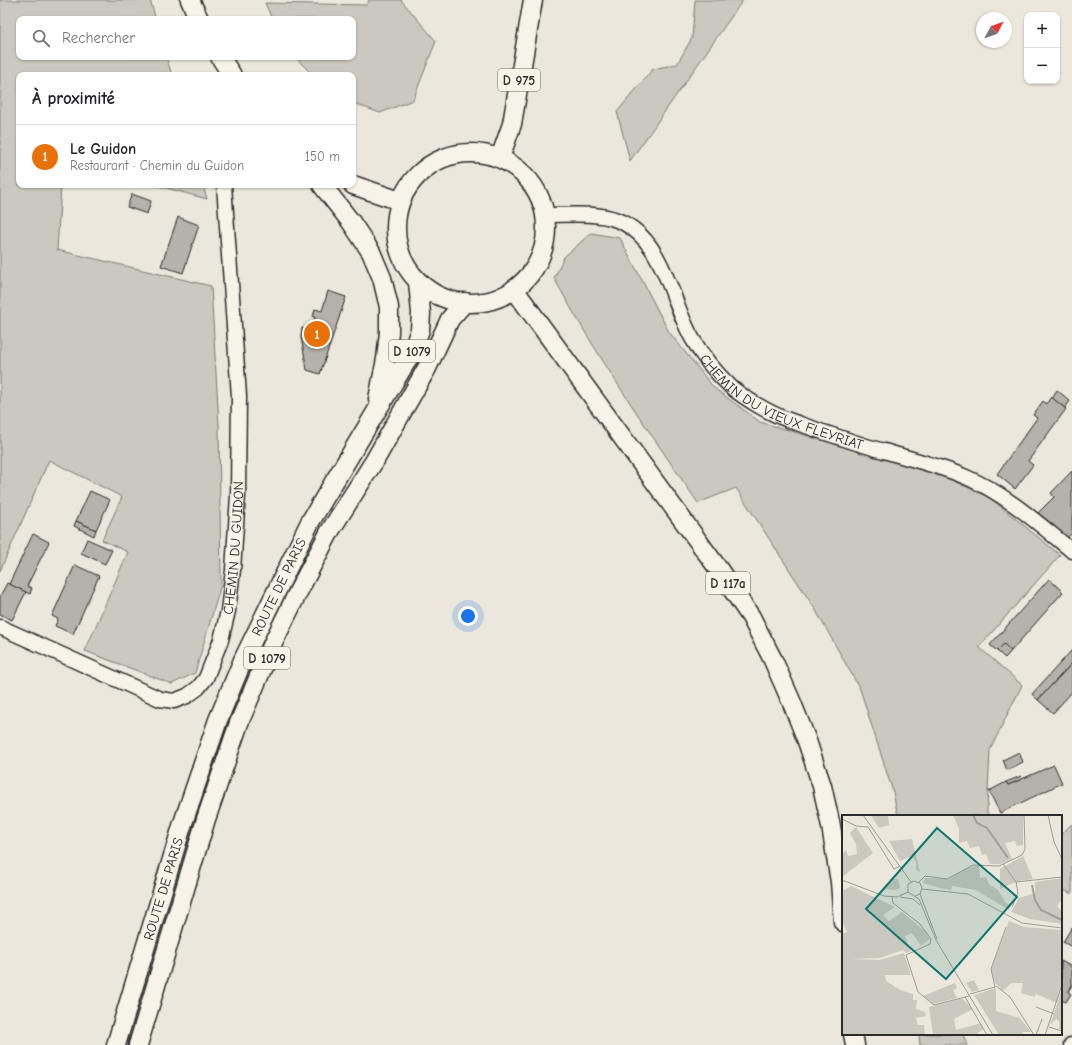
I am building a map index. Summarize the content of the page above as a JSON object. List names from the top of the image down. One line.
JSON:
{"streets":{"main road":["D 975","D 1079","D 117a","ROUTE DE PARIS"],"street":["CHEMIN DU VIEUX FLEYRIAT","CHEMIN DU GUIDON"]},"north":"top right","page":{"map_buttons":["+","−"],"search":"Rechercher","heading":"À proximité","list":[{"mark":"1","name":"Le Guidon","note":"Restaurant · Chemin du Guidon","value":"150 m"}],"pins":"1"}}
